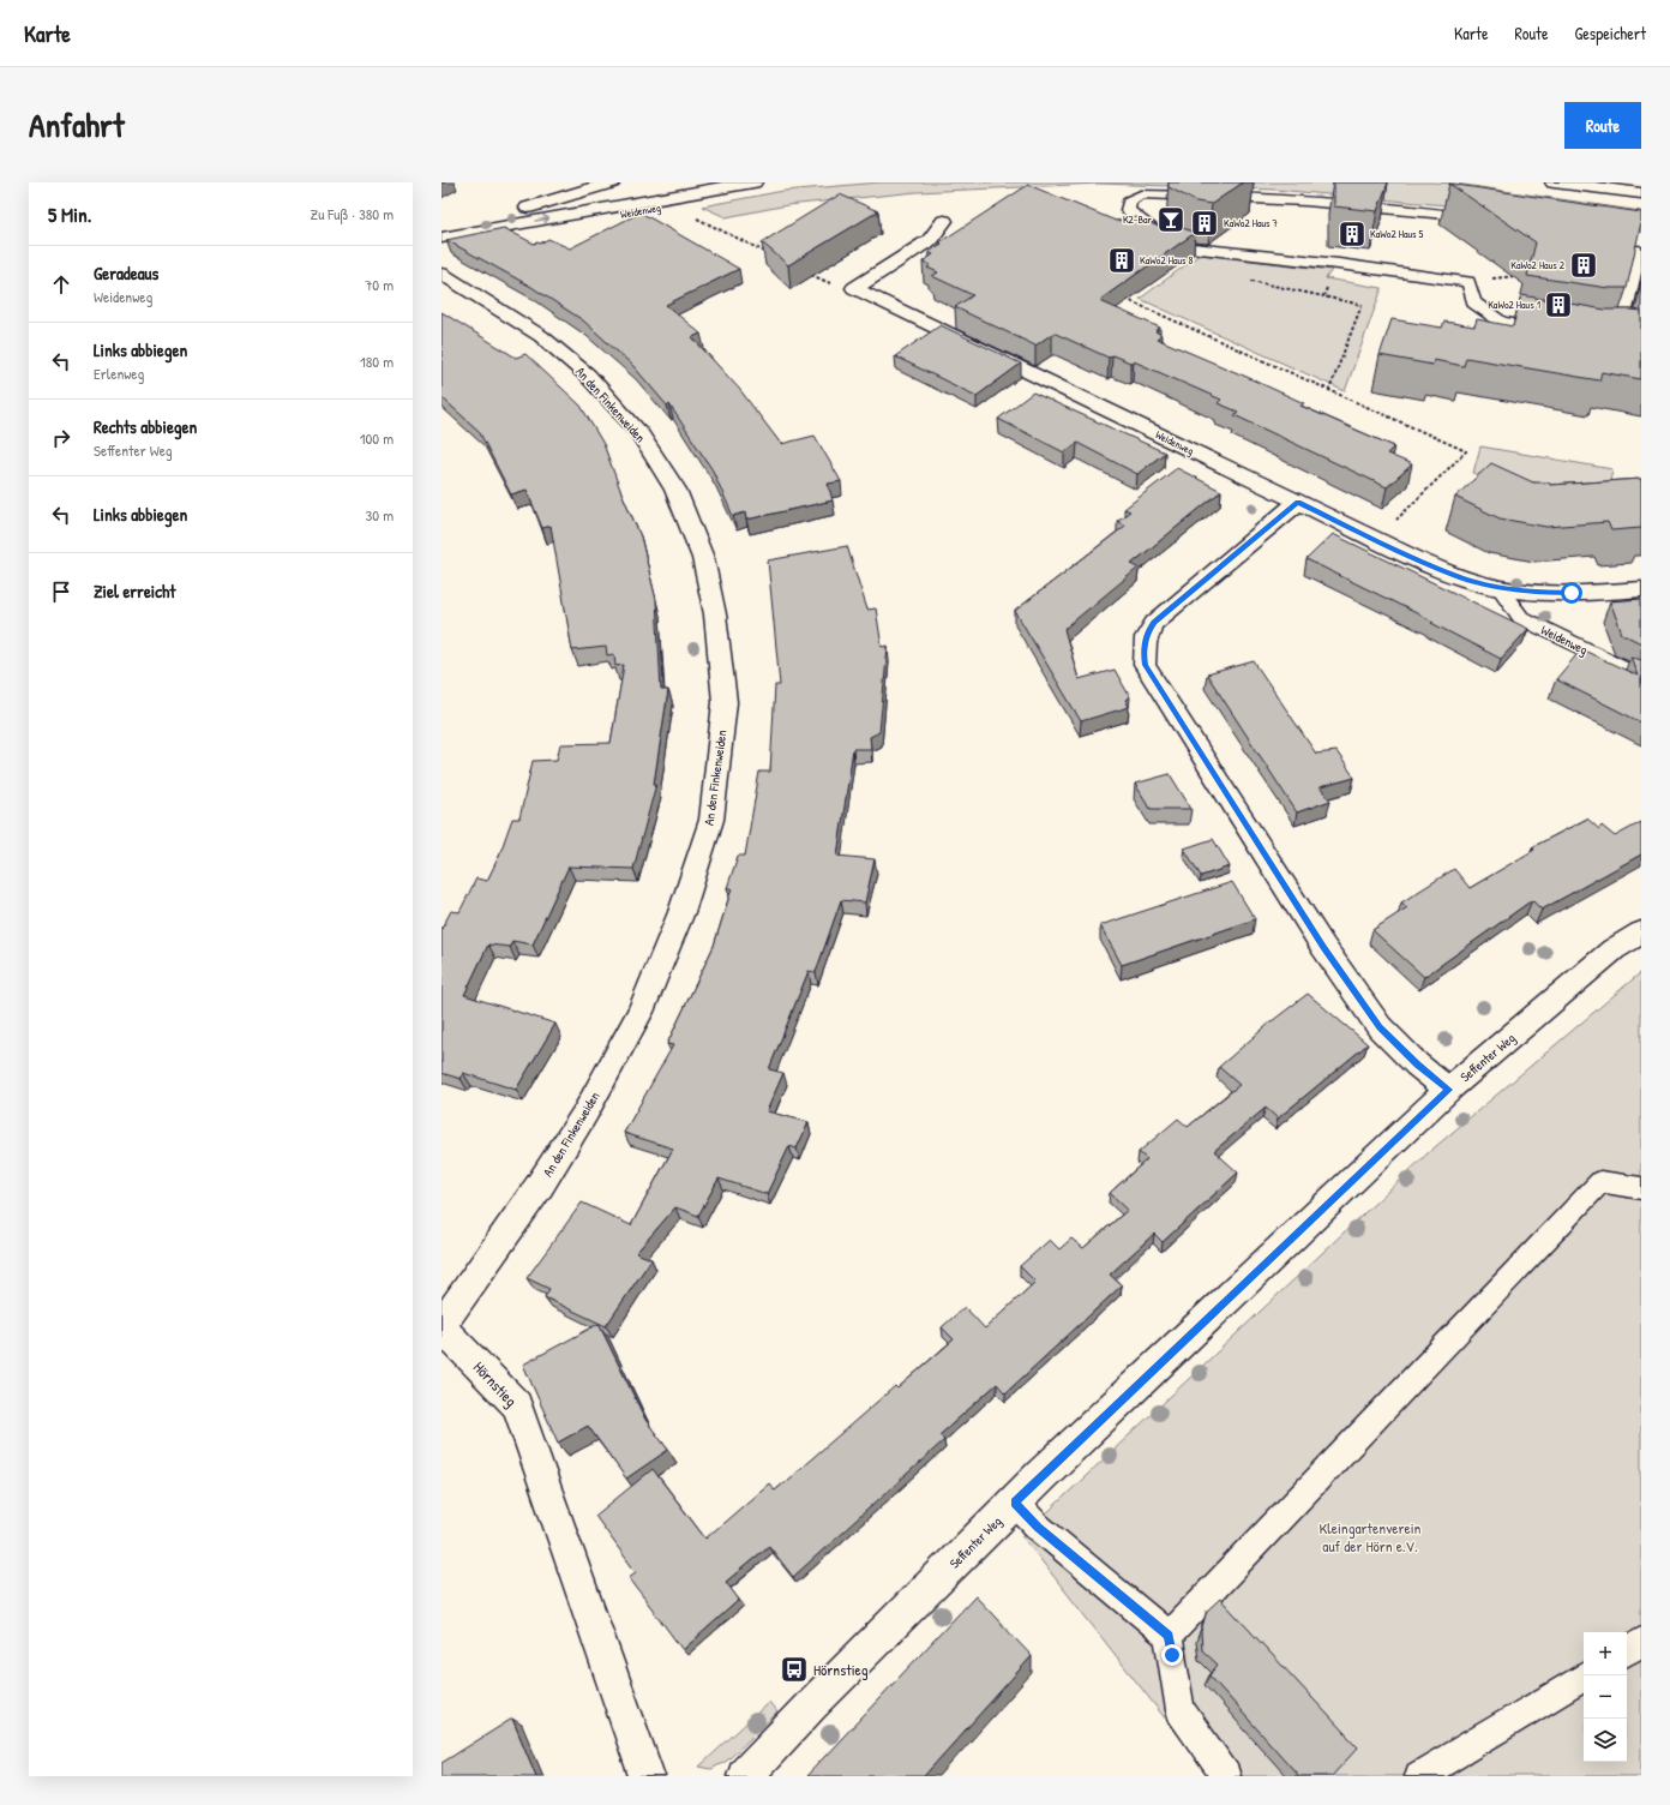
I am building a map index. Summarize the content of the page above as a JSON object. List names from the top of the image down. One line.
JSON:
{"streets":{"main road":["Weidenweg","An den Finkenweiden","Seffenter Weg","Hörnstieg"]},"crossings":[["An den Finkenweiden","Hörnstieg"]],"parks":["Kleingartenverein auf der Hörn e.V."],"places":{"bar":["K2-Bar"],"building":["KaWo2 Haus 7","KaWo2 Haus 5","KaWo2 Haus 8","KaWo2 Haus 2","KaWo2 Haus 1"],"bus stop":["Hörnstieg"]},"page":{"header":"Karte","nav":["Karte","Route","Gespeichert"],"title":"Anfahrt","buttons":"Route","heading":["5 Min.","Zu Fuß · 380 m"],"list":[["Geradeaus","Weidenweg","70 m"],["Links abbiegen","Erlenweg","180 m"],["Rechts abbiegen","Seffenter Weg","100 m"],["Links abbiegen","30 m"],"Ziel erreicht"],"map_buttons":["+","−"]}}
